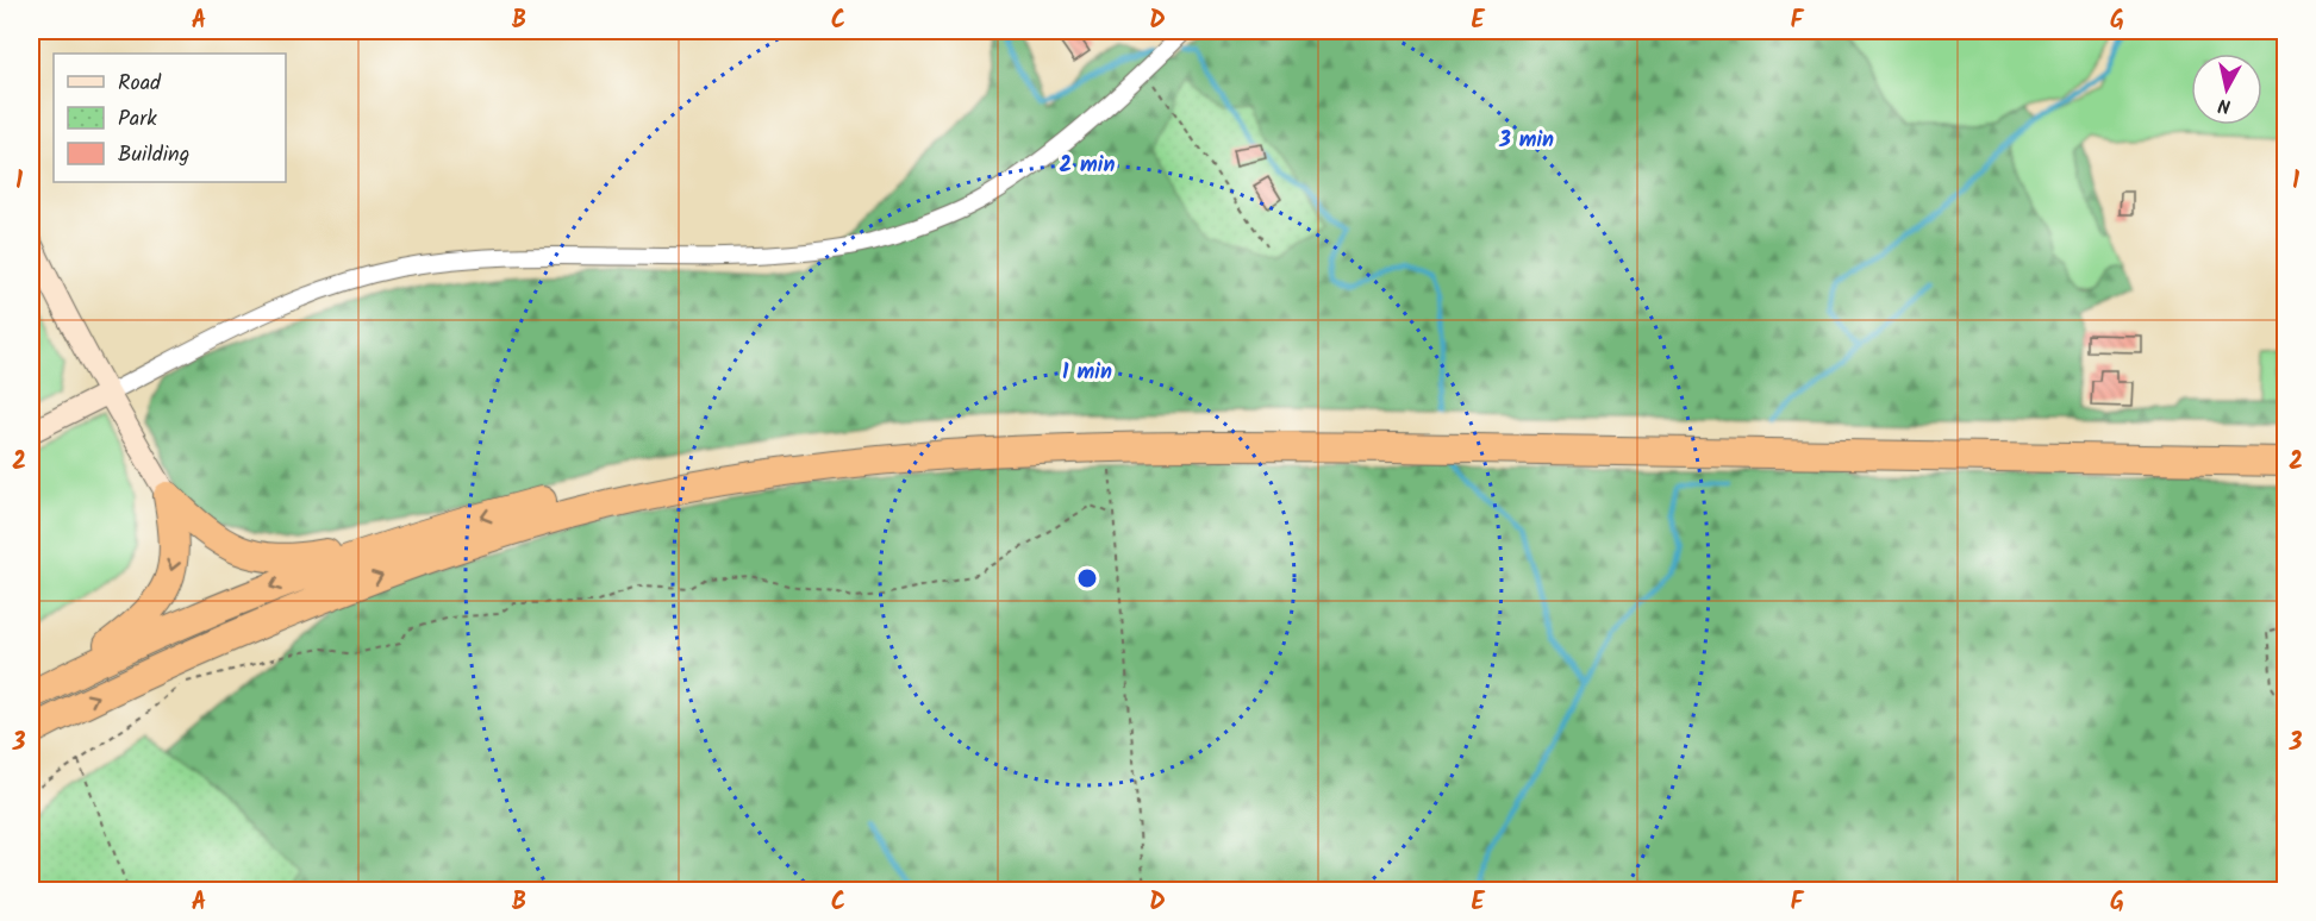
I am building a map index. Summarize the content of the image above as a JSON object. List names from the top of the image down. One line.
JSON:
{"legend":["Road","Park","Building"],"north":"bottom","grid":{"columns":["A","B","C","D","E","F","G"],"rows":["1","2","3"]},"rings":["3 min","2 min","1 min"]}
